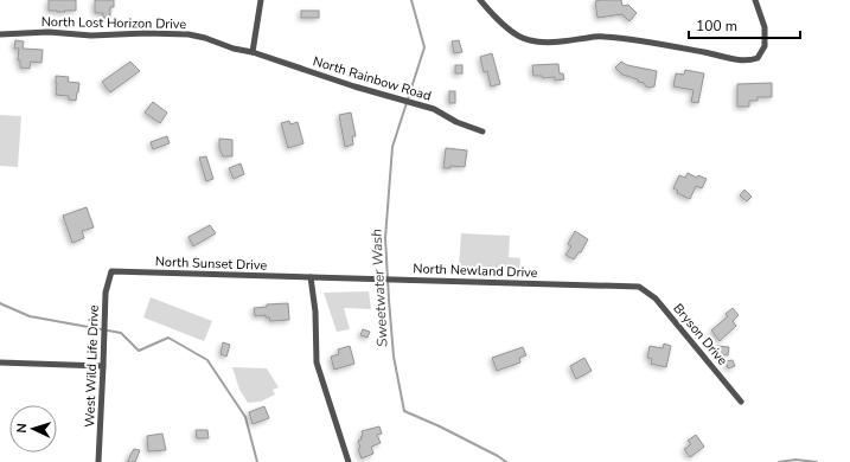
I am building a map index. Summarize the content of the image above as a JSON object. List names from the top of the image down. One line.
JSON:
{"streets":{"street":["North Lost Horizon Drive","North Rainbow Road","North Sunset Drive","North Newland Drive","Bryson Drive","West Wild Life Drive"]},"crossings":[["North Lost Horizon Drive","North Rainbow Road"],["North Sunset Drive","North Newland Drive"],["North Sunset Drive","West Wild Life Drive"],["North Newland Drive","Bryson Drive"]],"water":["Sweetwater Wash"],"scale_bar":"100 m","north":"left"}
